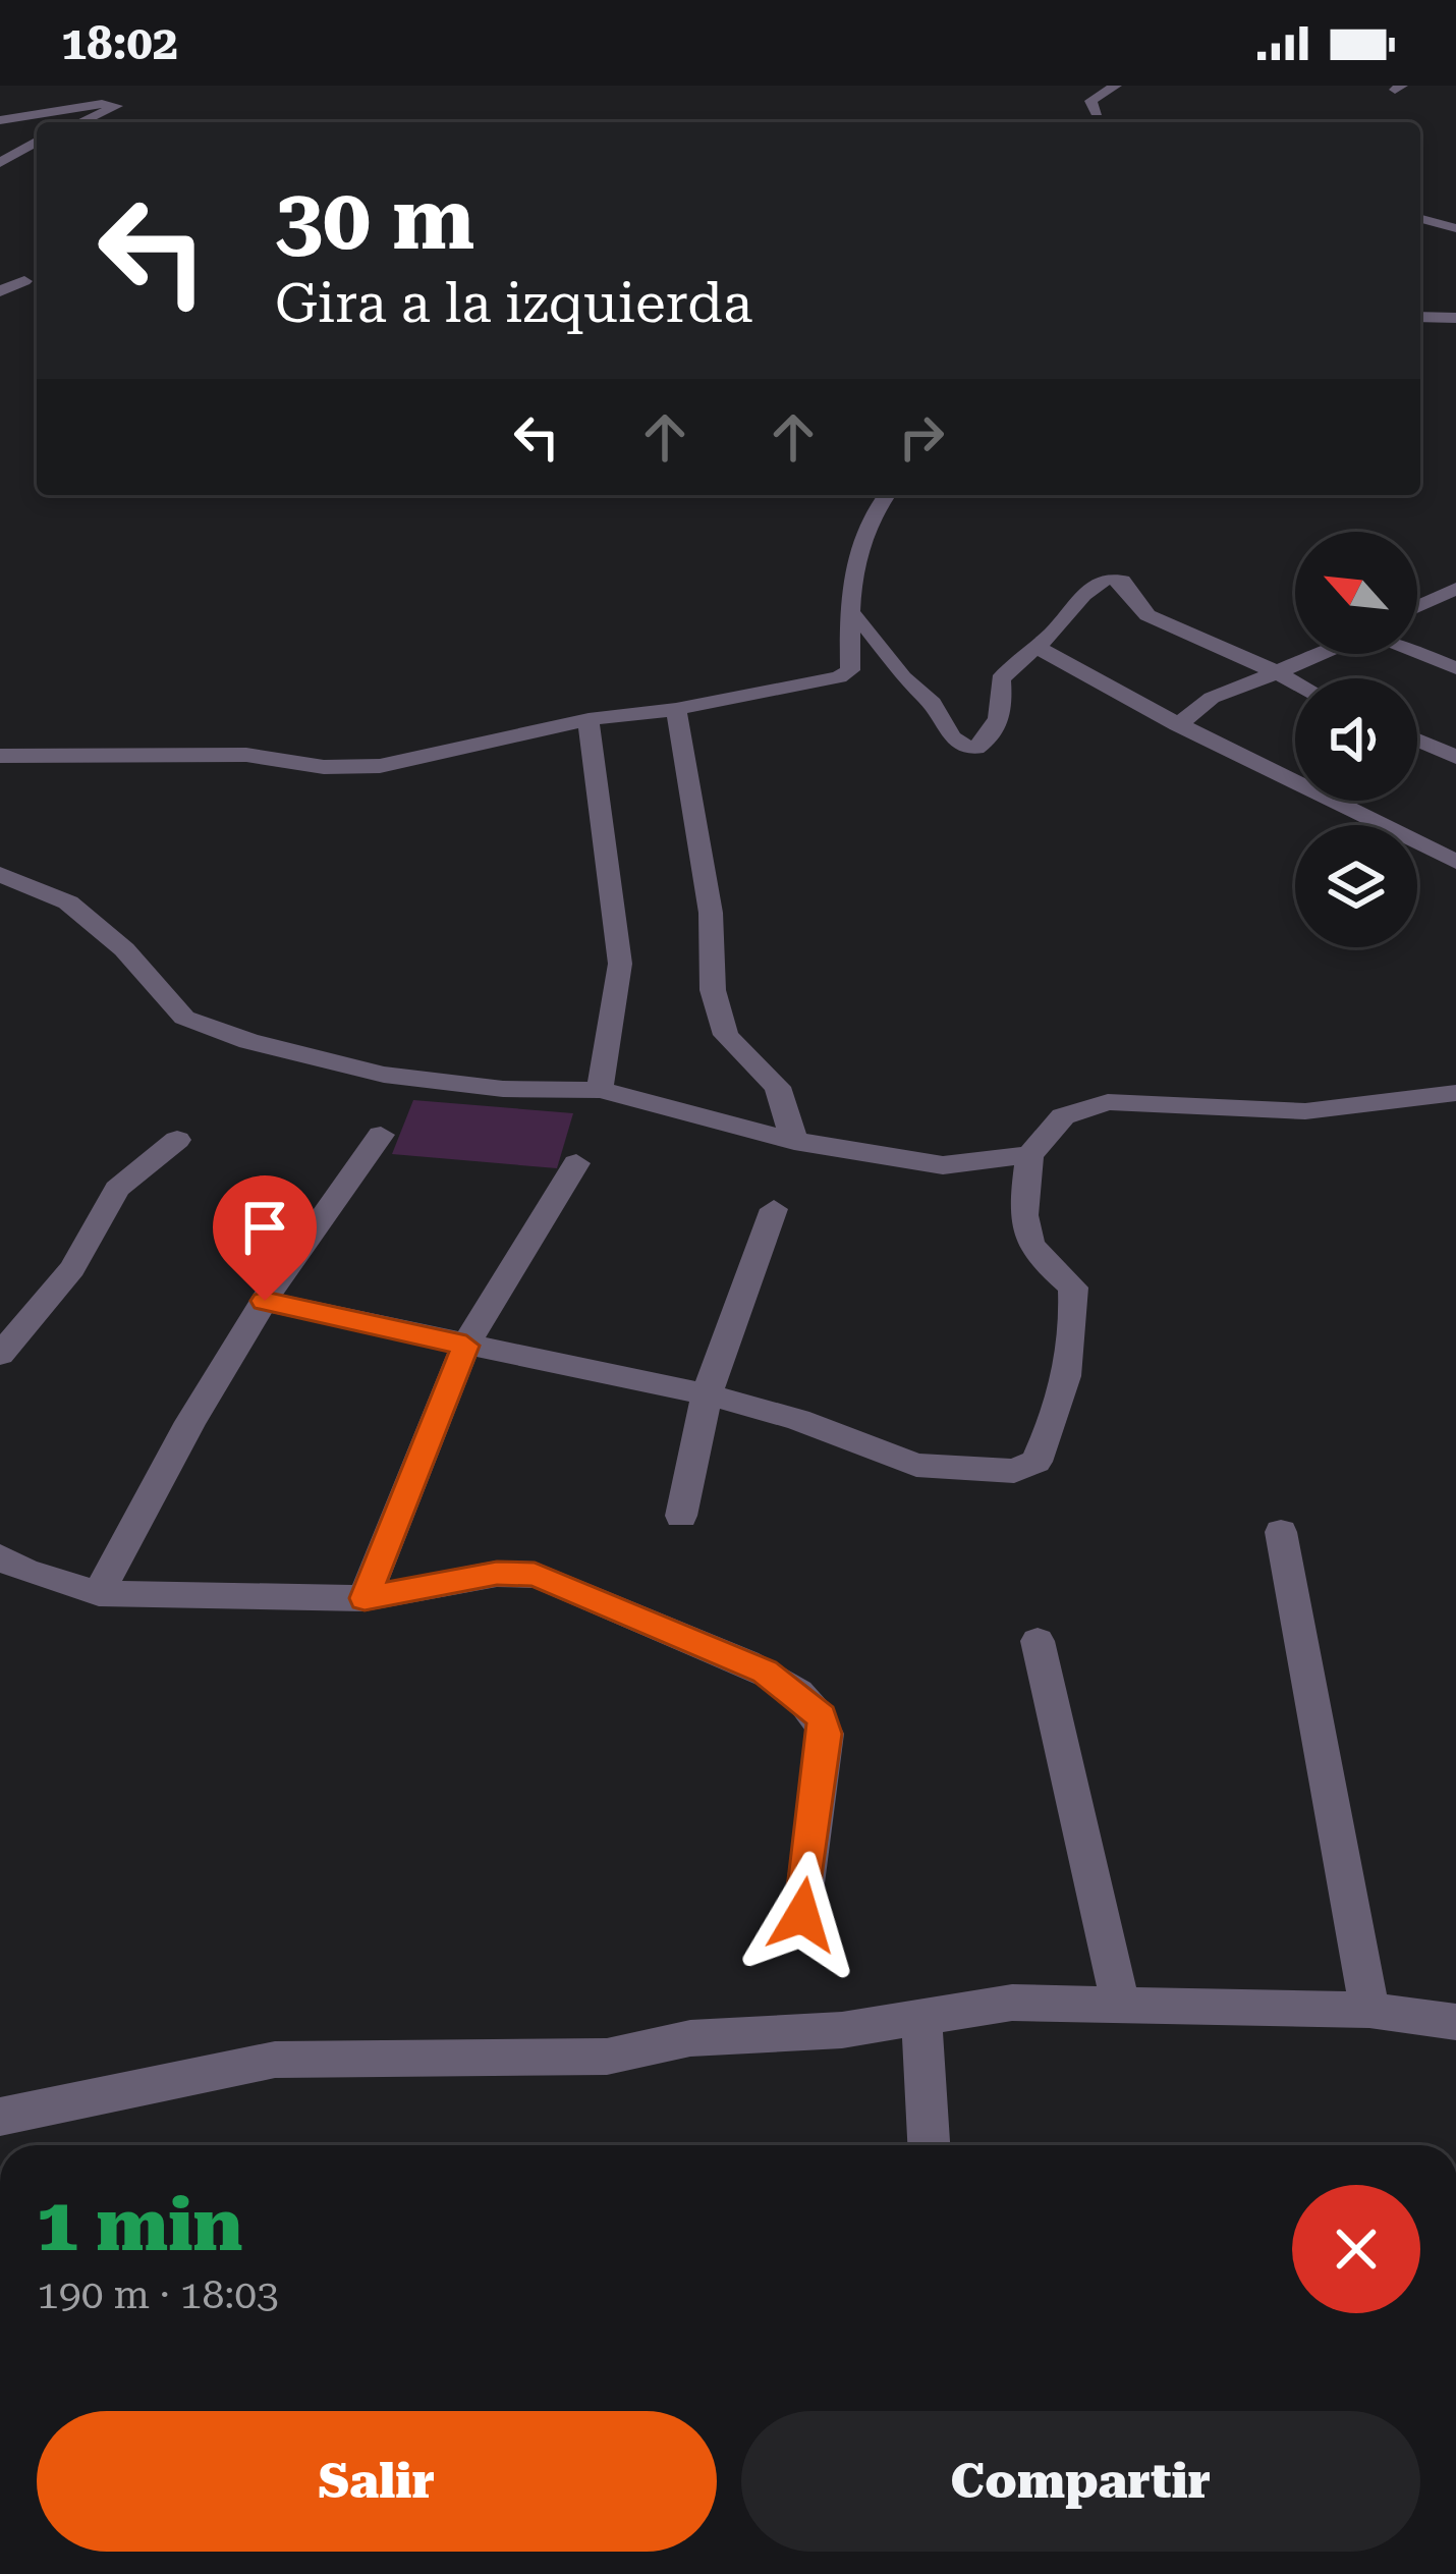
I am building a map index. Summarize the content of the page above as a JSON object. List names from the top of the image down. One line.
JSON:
{"north":"top left","page":{"status":"18:02","turn":["30 m","Gira a la izquierda"],"heading":["1 min","190 m · 18:03"],"buttons":["Salir","Compartir"]}}
